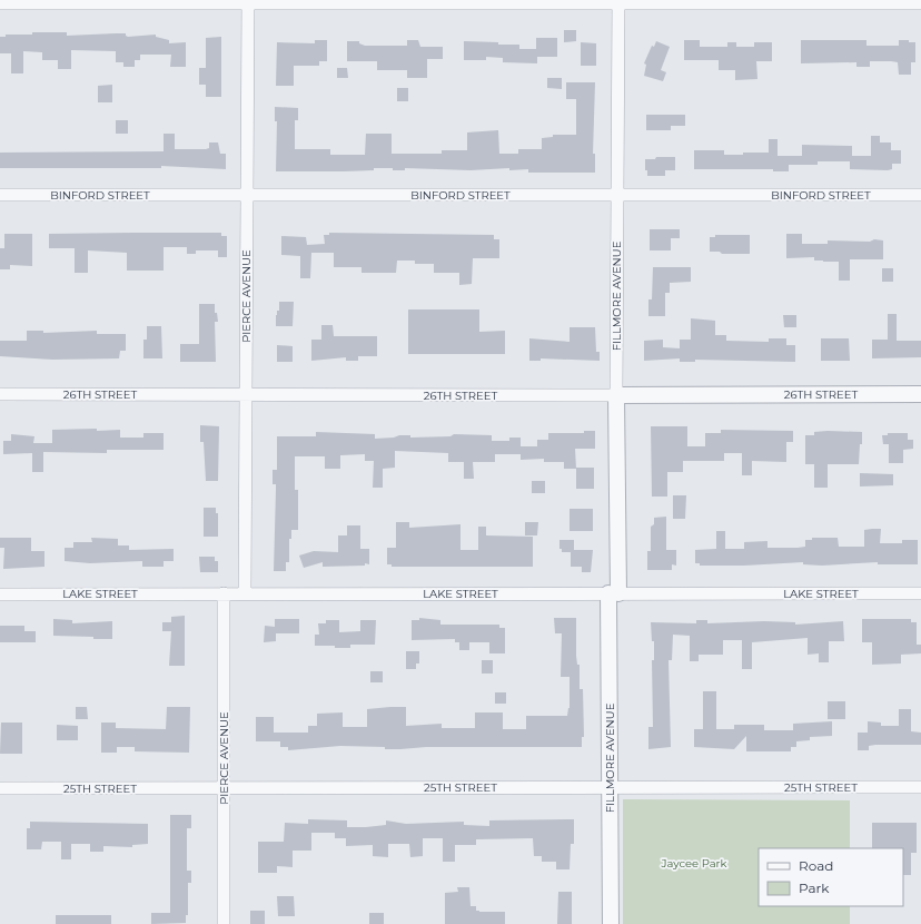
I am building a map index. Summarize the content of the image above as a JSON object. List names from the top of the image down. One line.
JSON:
{"streets":{"street":["BINFORD STREET","PIERCE AVENUE","FILLMORE AVENUE","26TH STREET","LAKE STREET","25TH STREET"]},"crossings":[["BINFORD STREET","PIERCE AVENUE"],["BINFORD STREET","FILLMORE AVENUE"],["PIERCE AVENUE","26TH STREET"],["PIERCE AVENUE","LAKE STREET"],["PIERCE AVENUE","25TH STREET"],["FILLMORE AVENUE","26TH STREET"],["FILLMORE AVENUE","LAKE STREET"],["FILLMORE AVENUE","25TH STREET"]],"parks":["Jaycee Park"],"legend":["Road","Park"]}
